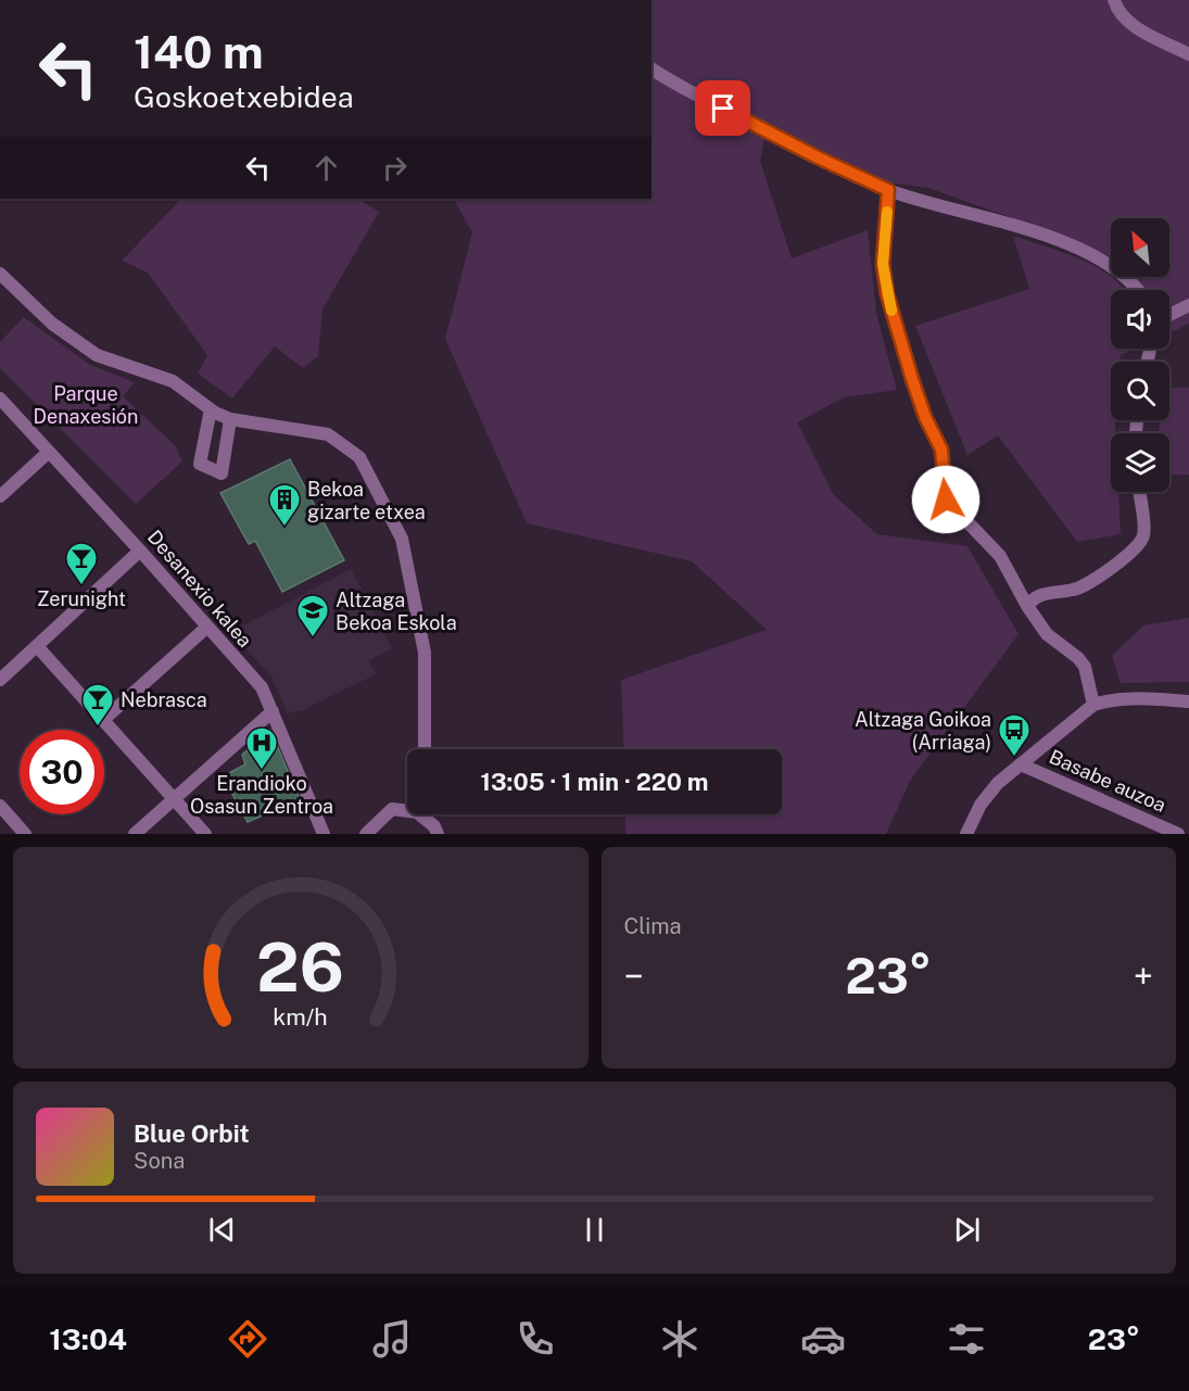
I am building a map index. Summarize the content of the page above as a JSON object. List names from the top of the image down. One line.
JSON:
{"streets":{"street":["Desanexio kalea","Basabe auzoa"]},"parks":["Parque Denaxesión"],"places":{"building":["Bekoa gizarte etxea"],"bar":["Zerunight","Nebrasca"],"school or university":["Altzaga Bekoa Eskola"],"bus stop":["Altzaga Goikoa (Arriaga)"],"hospital":["Erandioko Osasun Zentroa"]},"north":"top left","page":{"turn":["140 m","Goskoetxebidea"],"limit":"30","trip":"13:05 · 1 min · 220 m","tile":"Clima","heat":["−","23°","+"],"song":["Blue Orbit","Sona"],"tabs":["13:04","23°"],"gauge":["26","km/h"]}}
